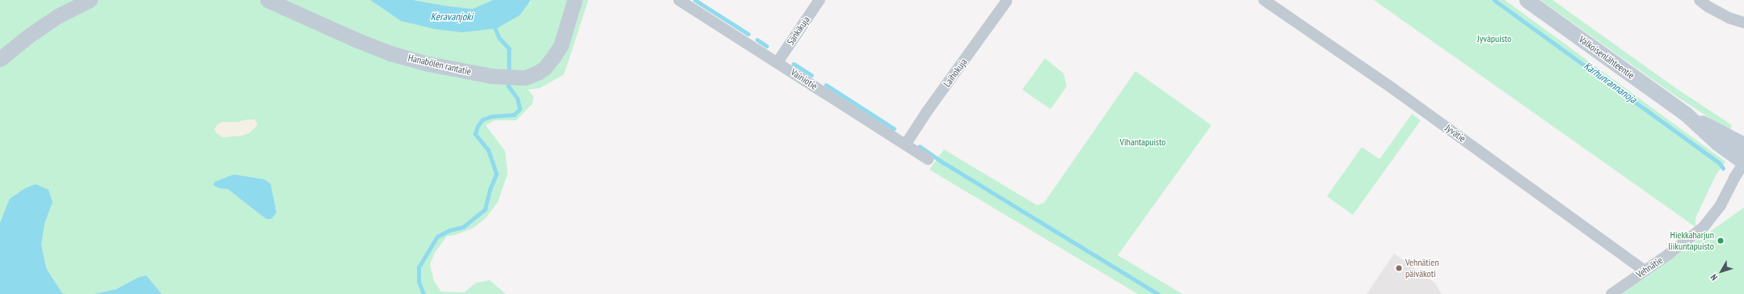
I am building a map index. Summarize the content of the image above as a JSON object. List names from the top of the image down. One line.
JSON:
{"streets":{"street":["Sänkikuja","Valkoisenlähteentie","Hanabölen rantatie","Laihokuja","Vainiotie","Jyvätie","Vehnätie"]},"crossings":[["Sänkikuja","Vainiotie"],["Valkoisenlähteentie","Vehnätie"],["Laihokuja","Vainiotie"],["Jyvätie","Vehnätie"]],"water":["Keravanjoki","Karhunrannanoja"],"parks":["Jyväpuisto","Vihantapuisto"],"places":["Hiekkaharjun liikuntapuisto","Vehnätien päiväkoti"],"north":"bottom left"}
